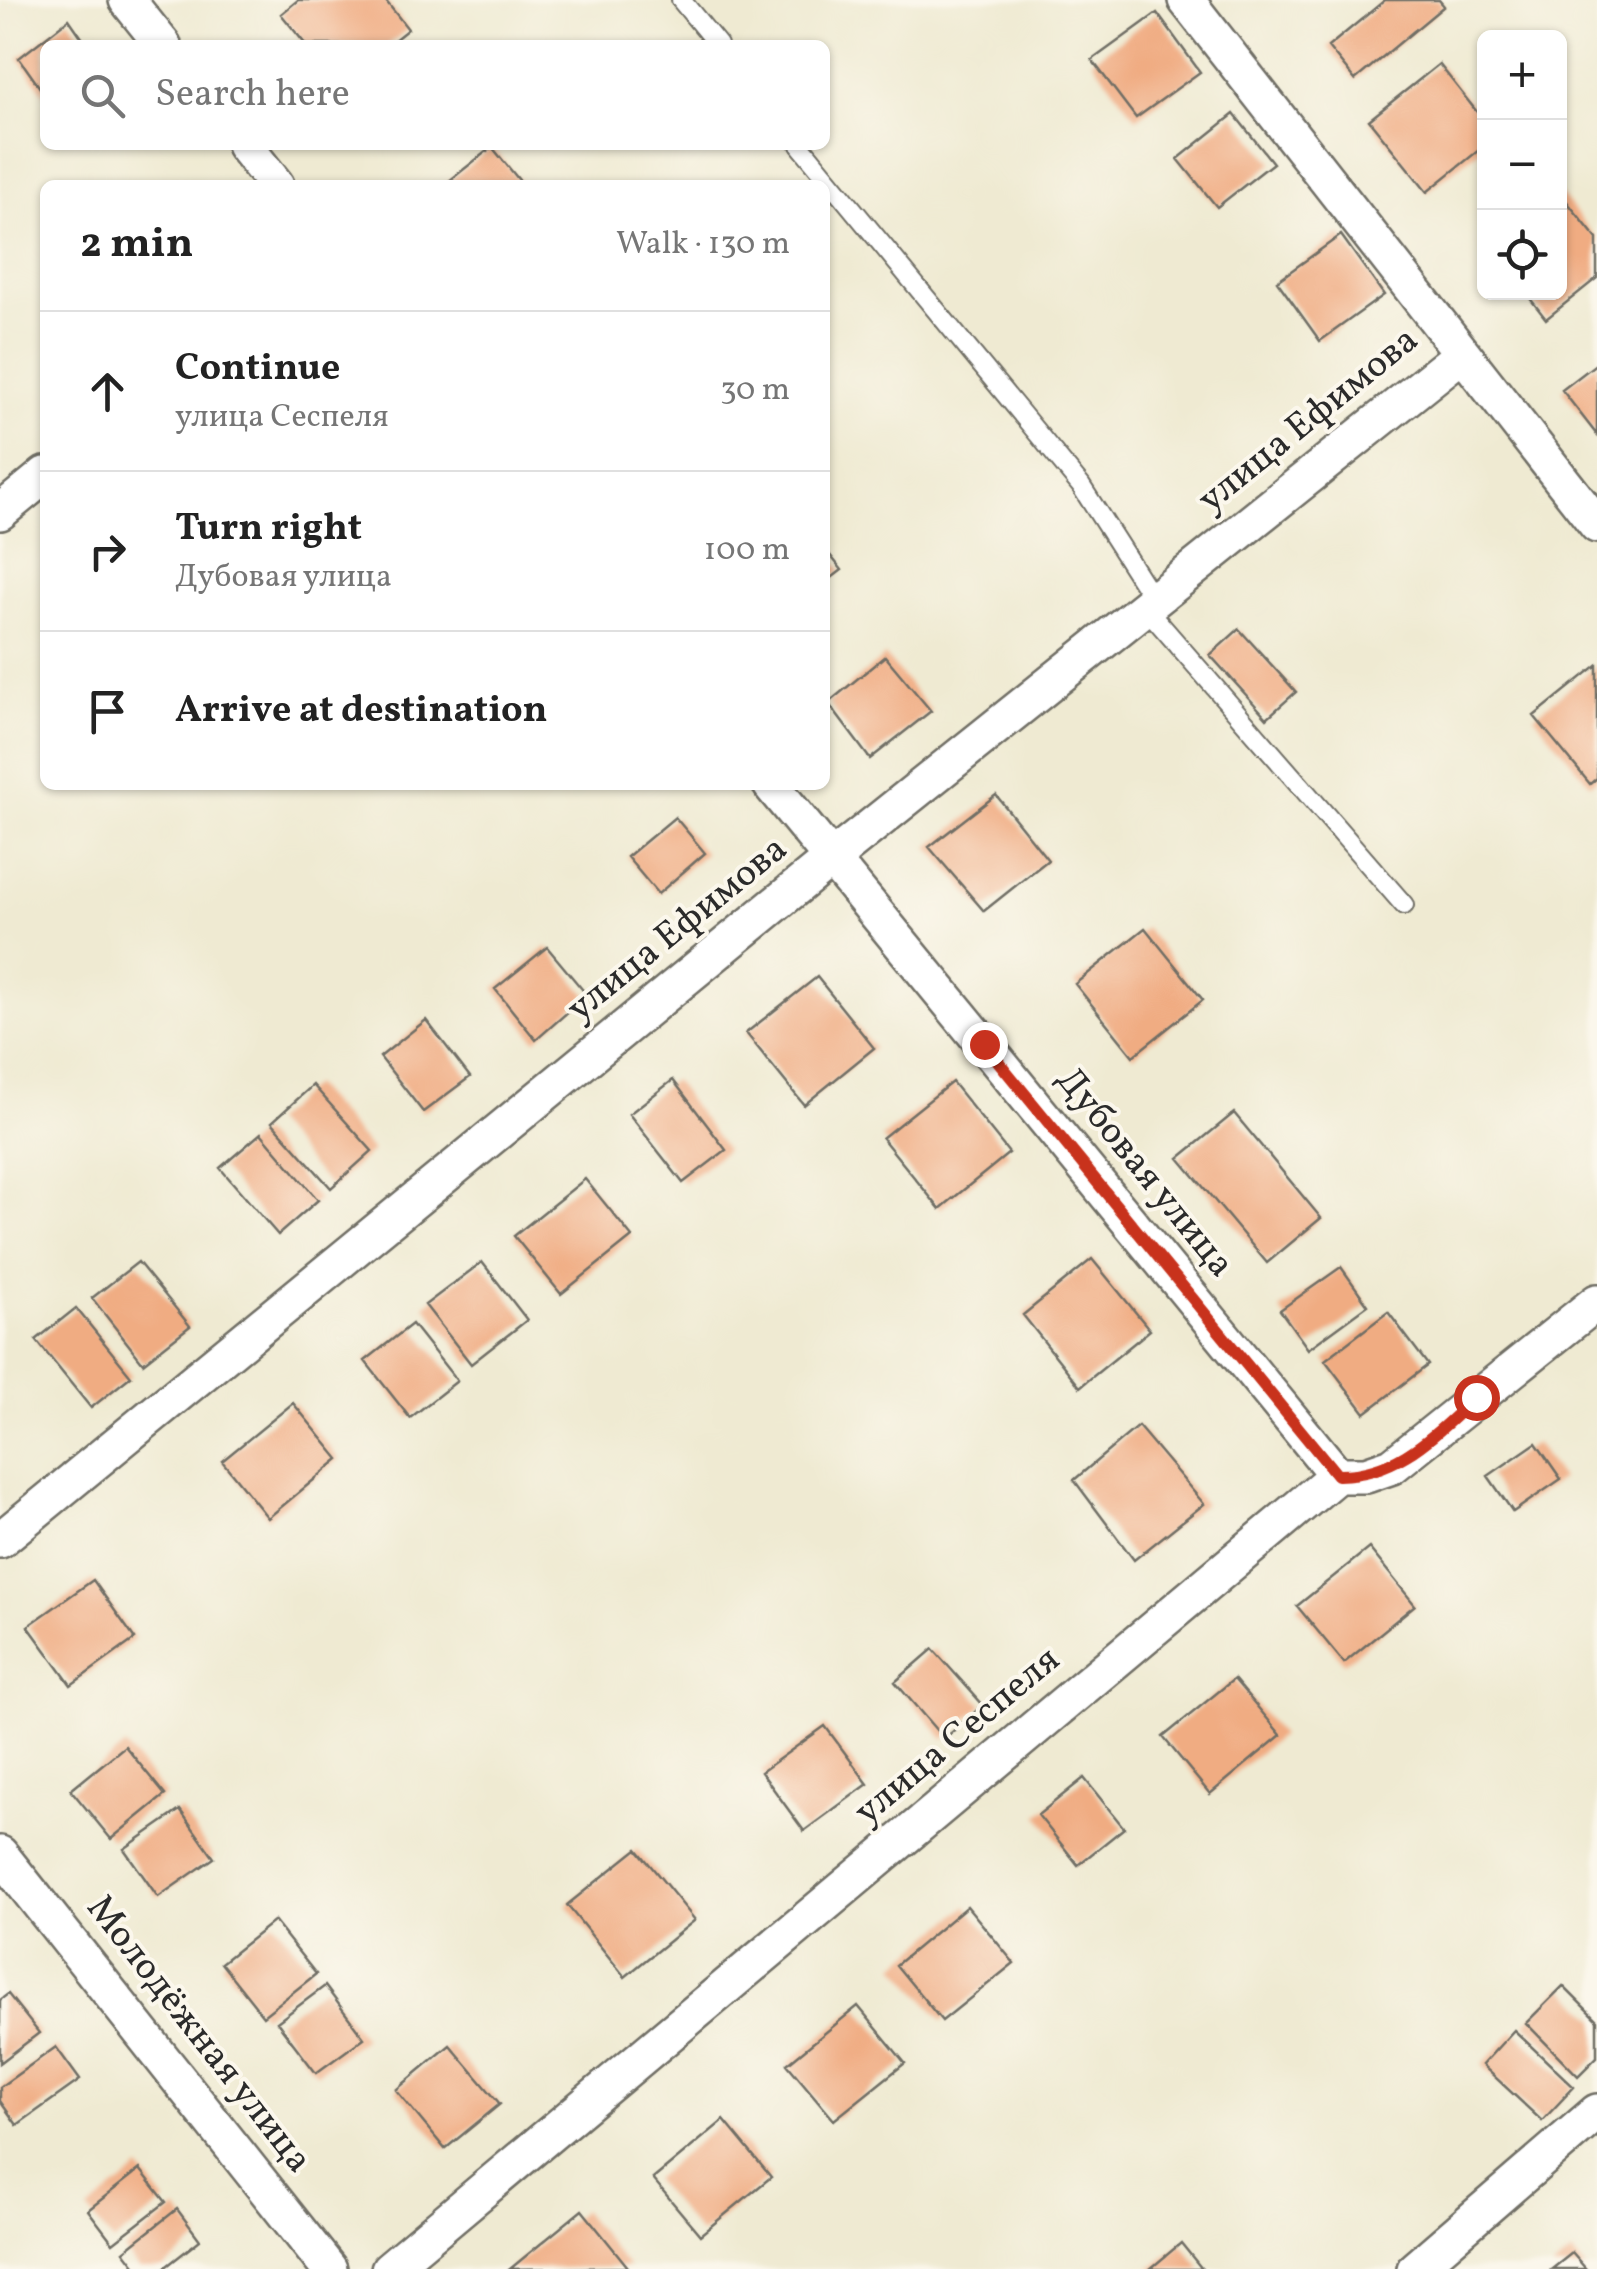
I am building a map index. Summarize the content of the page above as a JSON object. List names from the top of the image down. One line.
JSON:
{"streets":{"street":["улица Ефимова","Дубовая улица","улица Сеспеля","Молодёжная улица"]},"crossings":[["улица Ефимова","Дубовая улица"],["Дубовая улица","улица Сеспеля"]],"page":{"map_buttons":["+","−"],"search":"Search here","heading":["2 min","Walk · 130 m"],"list":[["Continue","улица Сеспеля","30 m"],["Turn right","Дубовая улица","100 m"],"Arrive at destination"]}}
